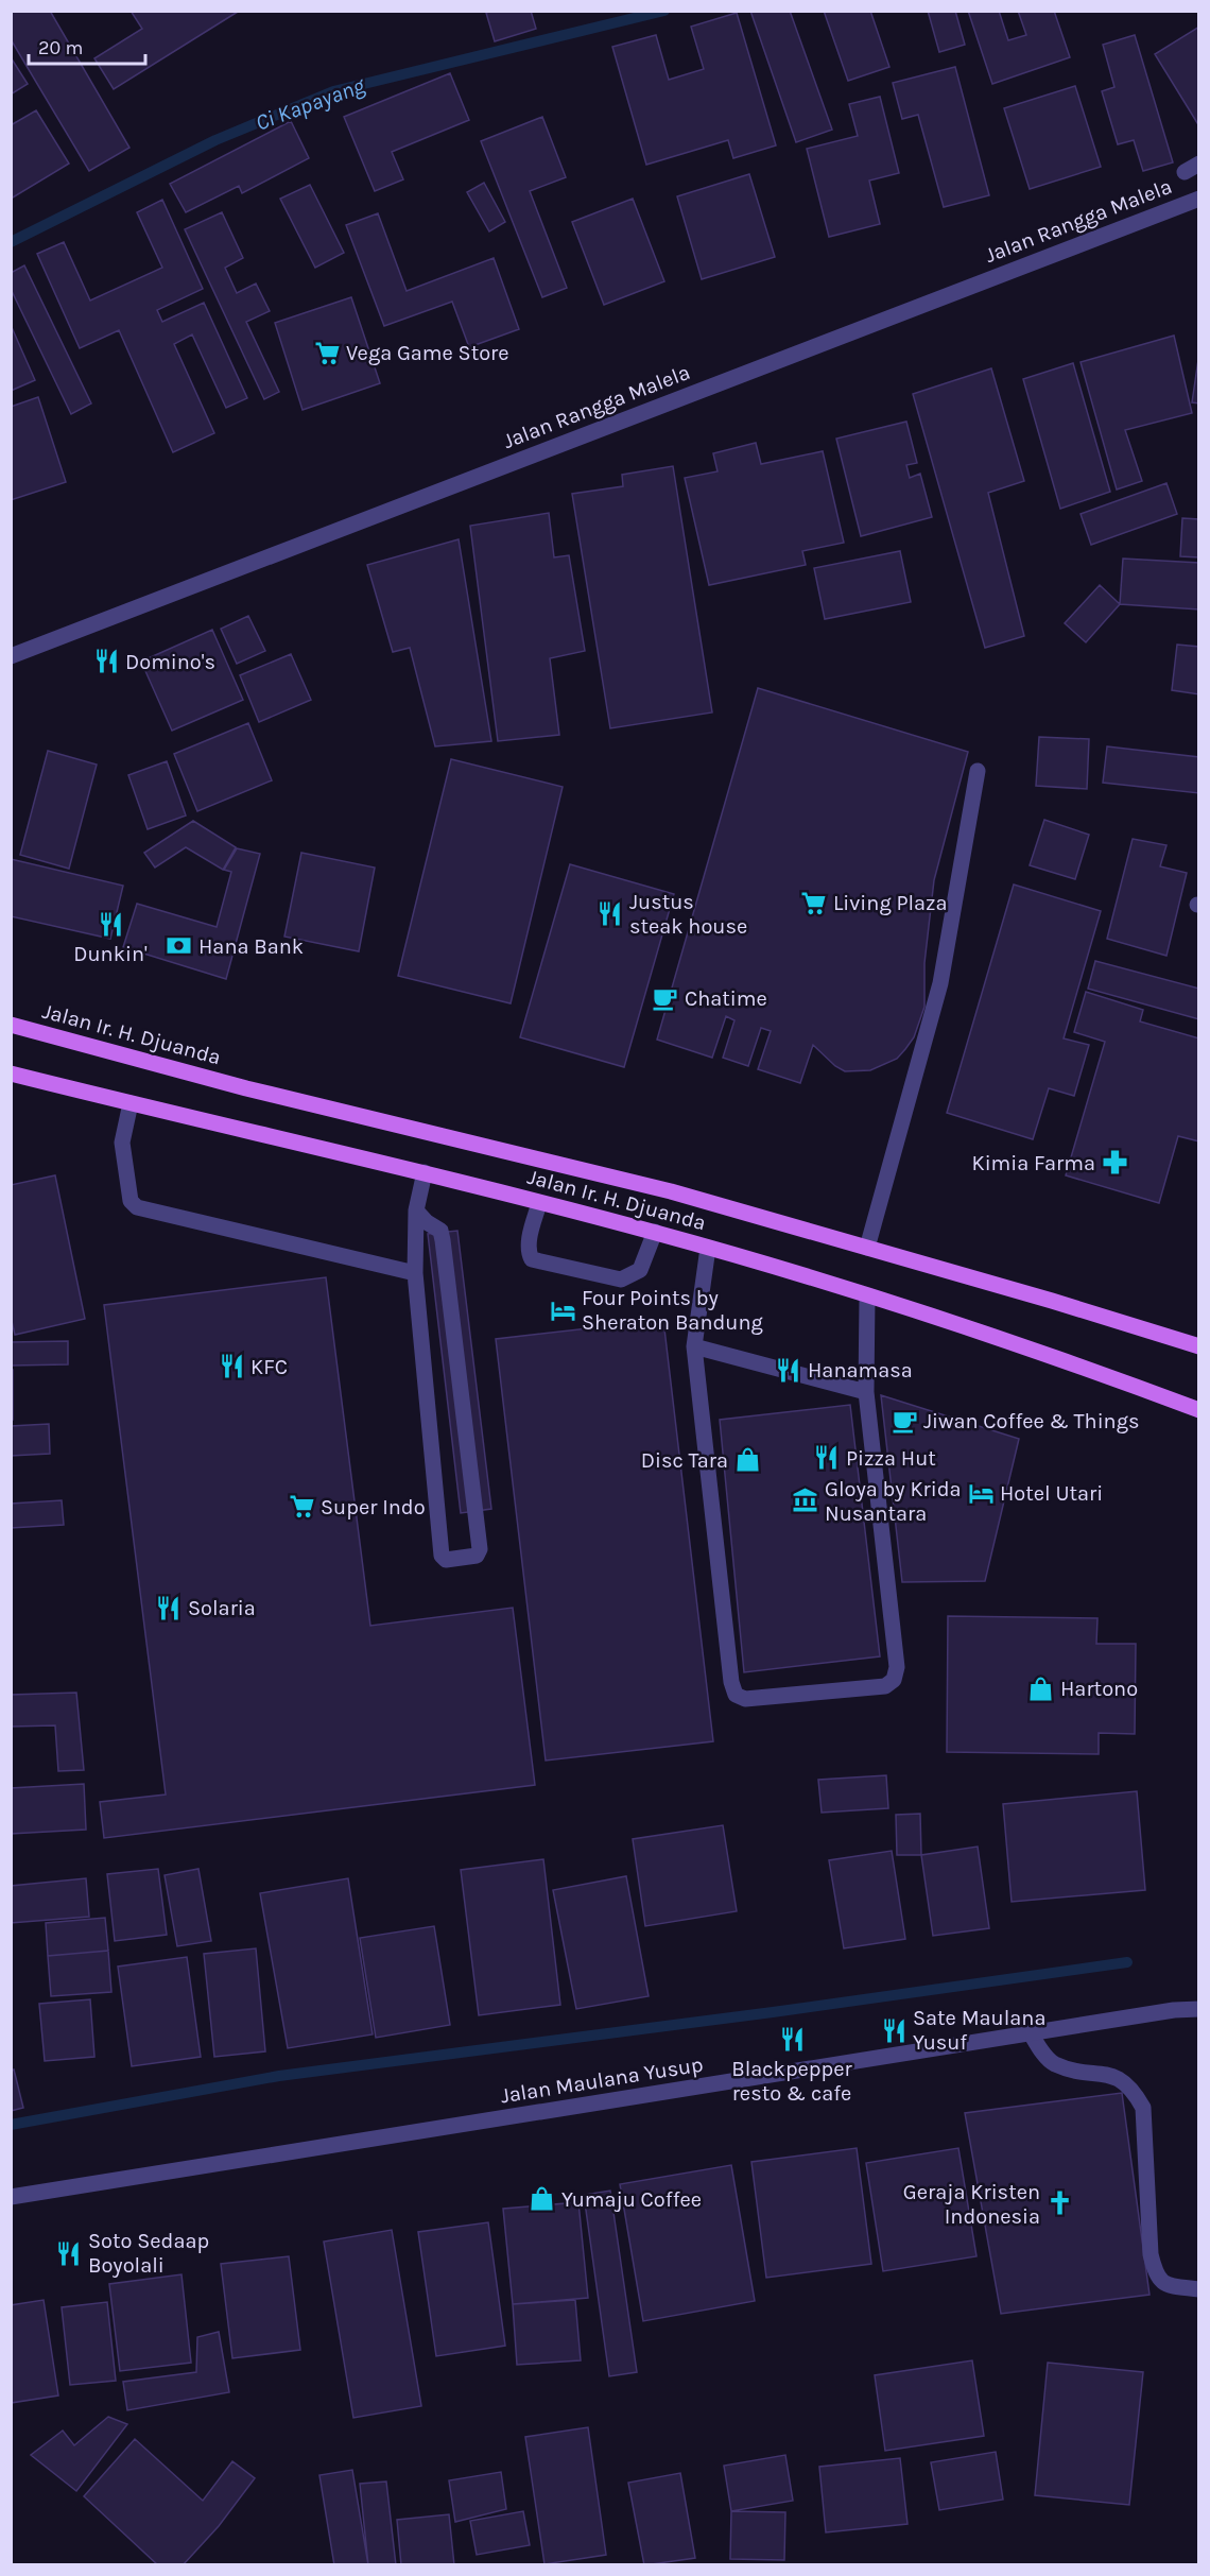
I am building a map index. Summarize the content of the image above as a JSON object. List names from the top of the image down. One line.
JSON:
{"streets":{"main road":["Jalan Ir. H. Djuanda"],"street":["Jalan Rangga Malela","Jalan Maulana Yusup"]},"water":["Ci Kapayang"],"places":{"supermarket":["Vega Game Store","Living Plaza","Super Indo"],"restaurant":["Domino's","Justus steak house","Dunkin'","KFC","Hanamasa","Pizza Hut","Solaria","Sate Maulana Yusuf","Blackpepper resto & cafe","Soto Sedaap Boyolali"],"bank":["Hana Bank"],"cafe":["Chatime","Jiwan Coffee & Things"],"pharmacy":["Kimia Farma"],"hotel":["Four Points by Sheraton Bandung","Hotel Utari"],"shop":["Disc Tara","Hartono","Yumaju Coffee"],"museum":["Gloya by Krida Nusantara"],"church":["Geraja Kristen Indonesia"]},"scale_bar":"20 m"}
